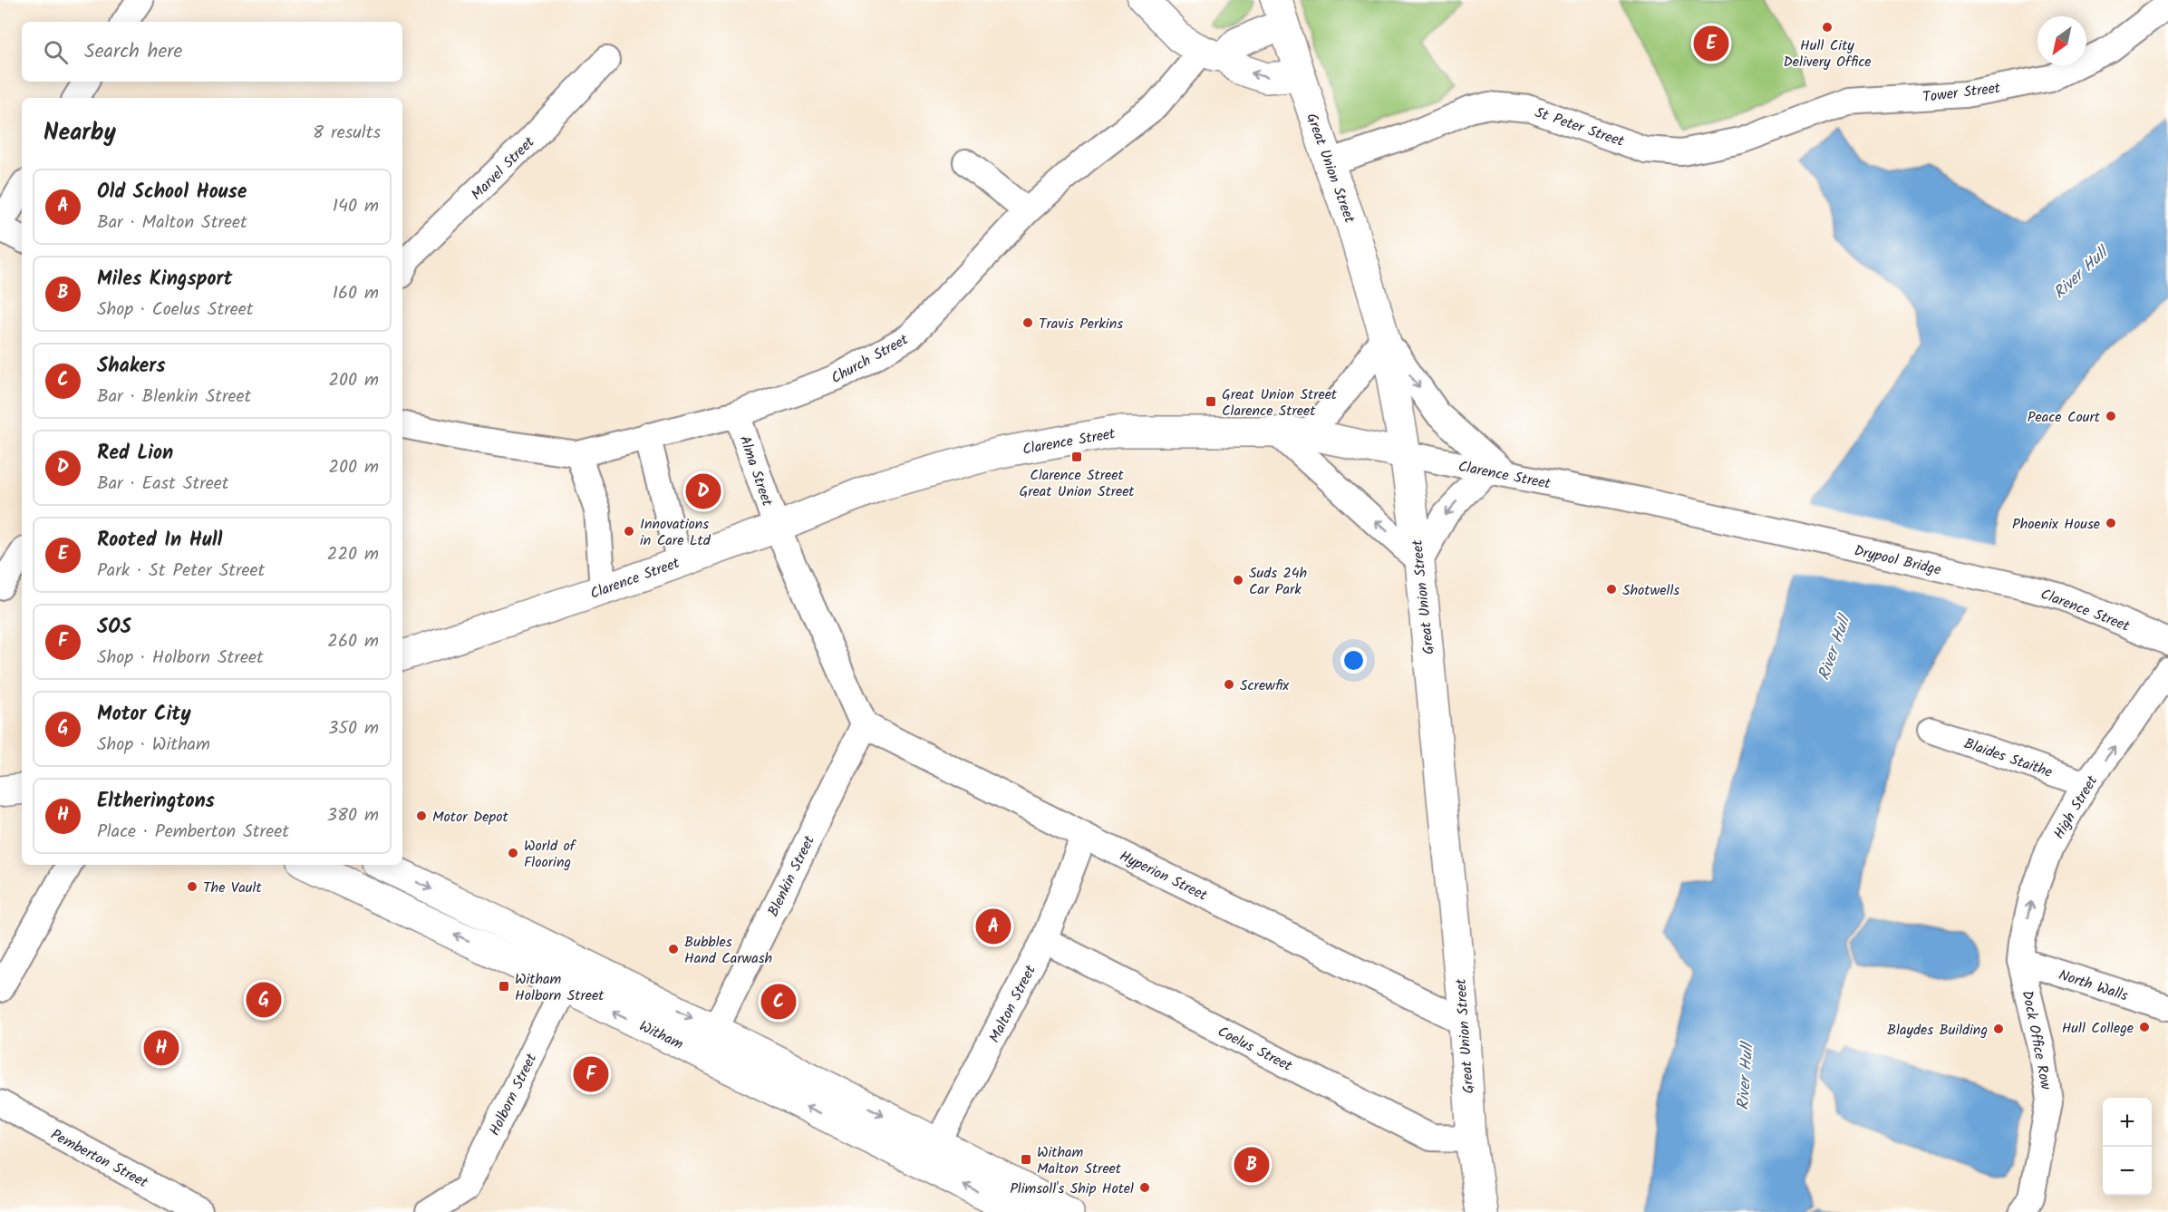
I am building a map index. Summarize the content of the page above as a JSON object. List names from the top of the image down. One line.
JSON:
{"streets":{"main road":["Great Union Street","Clarence Street","Witham"],"street":["Tower Street","St Peter Street","Marvel Street","Church Street","Alma Street","Drypool Bridge","Blaides Staithe","High Street","Hyperion Street","Blenkin Street","North Walls","Malton Street","Dock Office Row","Coelus Street","Holborn Street","Pemberton Street"]},"crossings":[["Tower Street","St Peter Street"],["St Peter Street","Great Union Street"],["Great Union Street","Clarence Street"],["Great Union Street","Hyperion Street"],["Great Union Street","Coelus Street"],["Church Street","Alma Street"],["Clarence Street","Alma Street"],["Clarence Street","Drypool Bridge"],["Alma Street","Hyperion Street"],["Alma Street","Blenkin Street"],["Blaides Staithe","High Street"],["High Street","North Walls"],["High Street","Dock Office Row"],["Hyperion Street","Blenkin Street"],["Hyperion Street","Malton Street"],["Blenkin Street","Witham"],["North Walls","Dock Office Row"],["Malton Street","Witham"],["Malton Street","Coelus Street"],["Witham","Holborn Street"]],"one_way":["High Street"],"water":["River Hull"],"places":{"other":["Hull City Delivery Office","Travis Perkins","Peace Court","Phoenix House","Innovations in Care Ltd","Suds 24h Car Park","Shotwells","Screwfix","Motor Depot","World of Flooring","The Vault","Bubbles Hand Carwash","Hull College","Blaydes Building","Plimsoll's Ship Hotel"],"transit":["Great Union Street Clarence Street","Clarence Street Great Union Street","Witham Holborn Street","Witham Malton Street"]},"north":"bottom left","page":{"search":"Search here","pins":["E","D","A","G","C","H","F","B"],"heading":["Nearby","8 results"],"list":[{"mark":"A","name":"Old School House","note":"Bar · Malton Street","value":"140 m"},{"mark":"B","name":"Miles Kingsport","note":"Shop · Coelus Street","value":"160 m"},{"mark":"C","name":"Shakers","note":"Bar · Blenkin Street","value":"200 m"},{"mark":"D","name":"Red Lion","note":"Bar · East Street","value":"200 m"},{"mark":"E","name":"Rooted In Hull","note":"Park · St Peter Street","value":"220 m"},{"mark":"F","name":"SOS","note":"Shop · Holborn Street","value":"260 m"},{"mark":"G","name":"Motor City","note":"Shop · Witham","value":"350 m"},{"mark":"H","name":"Eltheringtons","note":"Place · Pemberton Street","value":"380 m"}],"map_buttons":["+","−"]}}
